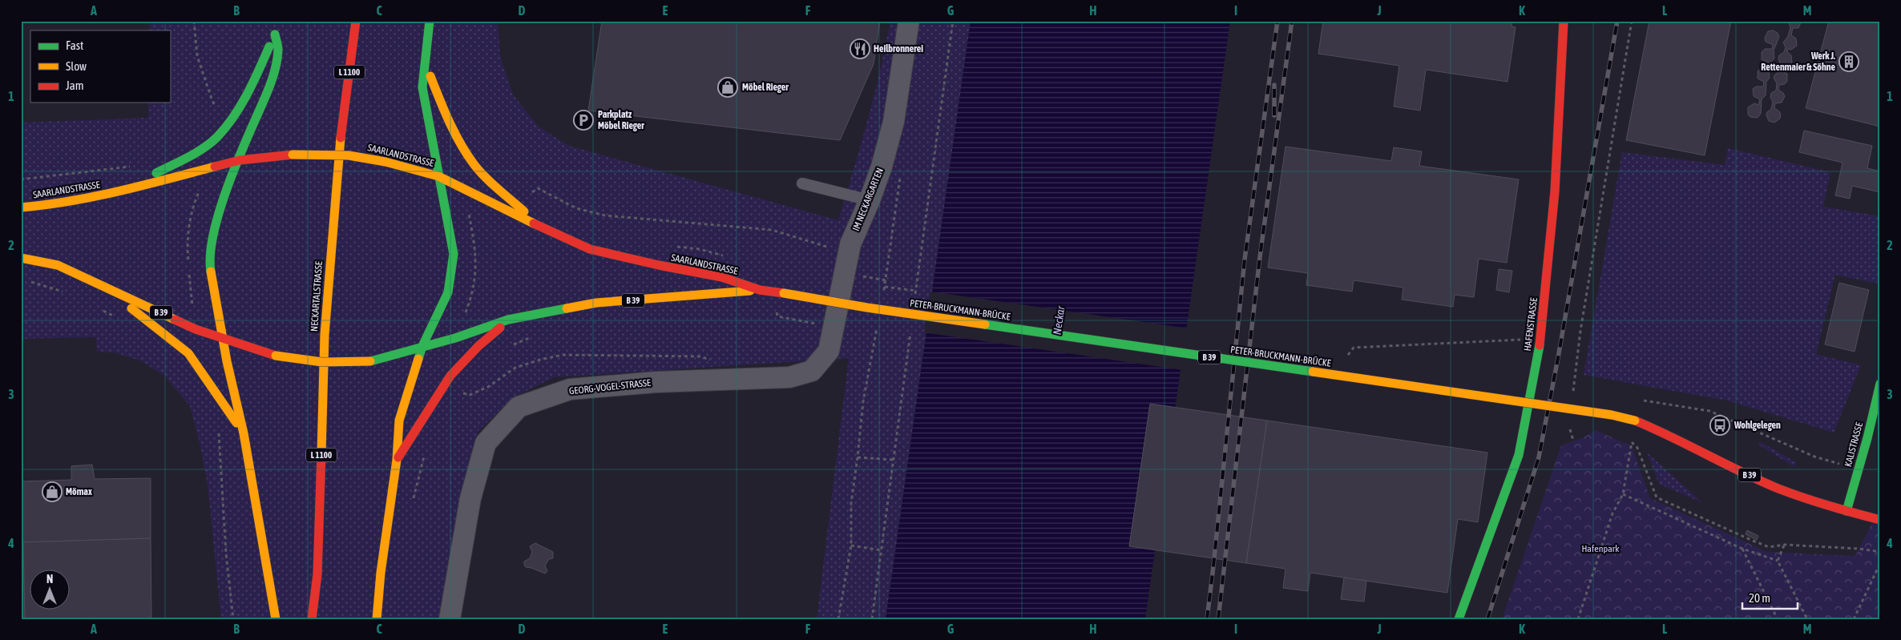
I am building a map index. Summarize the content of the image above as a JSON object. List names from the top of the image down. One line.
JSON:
{"streets":{"main road":["L 1100","SAARLANDSTRASSE","NECKARTALSTRASSE","B 39","PETER-BRUCKMANN-BRÜCKE","HAFENSTRASSE","KALISTRASSE"],"street":["IM NECKARGARTEN","GEORG-VOGEL-STRASSE"]},"crossings":[["SAARLANDSTRASSE","PETER-BRUCKMANN-BRÜCKE"],["IM NECKARGARTEN","GEORG-VOGEL-STRASSE"],["B 39","PETER-BRUCKMANN-BRÜCKE"],["B 39","KALISTRASSE"],["PETER-BRUCKMANN-BRÜCKE","KALISTRASSE"]],"water":["Neckar"],"parks":["Hafenpark"],"places":{"restaurant":["Heilbronnerei"],"building":["Werk J. Rettenmaier & Söhne"],"shop":["Möbel Rieger","Mömax"],"parking":["Parkplatz Möbel Rieger"],"bus stop":["Wohlgelegen"]},"legend":["Fast","Slow","Jam"],"scale_bar":"20 m","north":"top","grid":{"columns":["A","B","C","D","E","F","G","H","I","J","K","L","M"],"rows":["1","2","3","4"]}}
